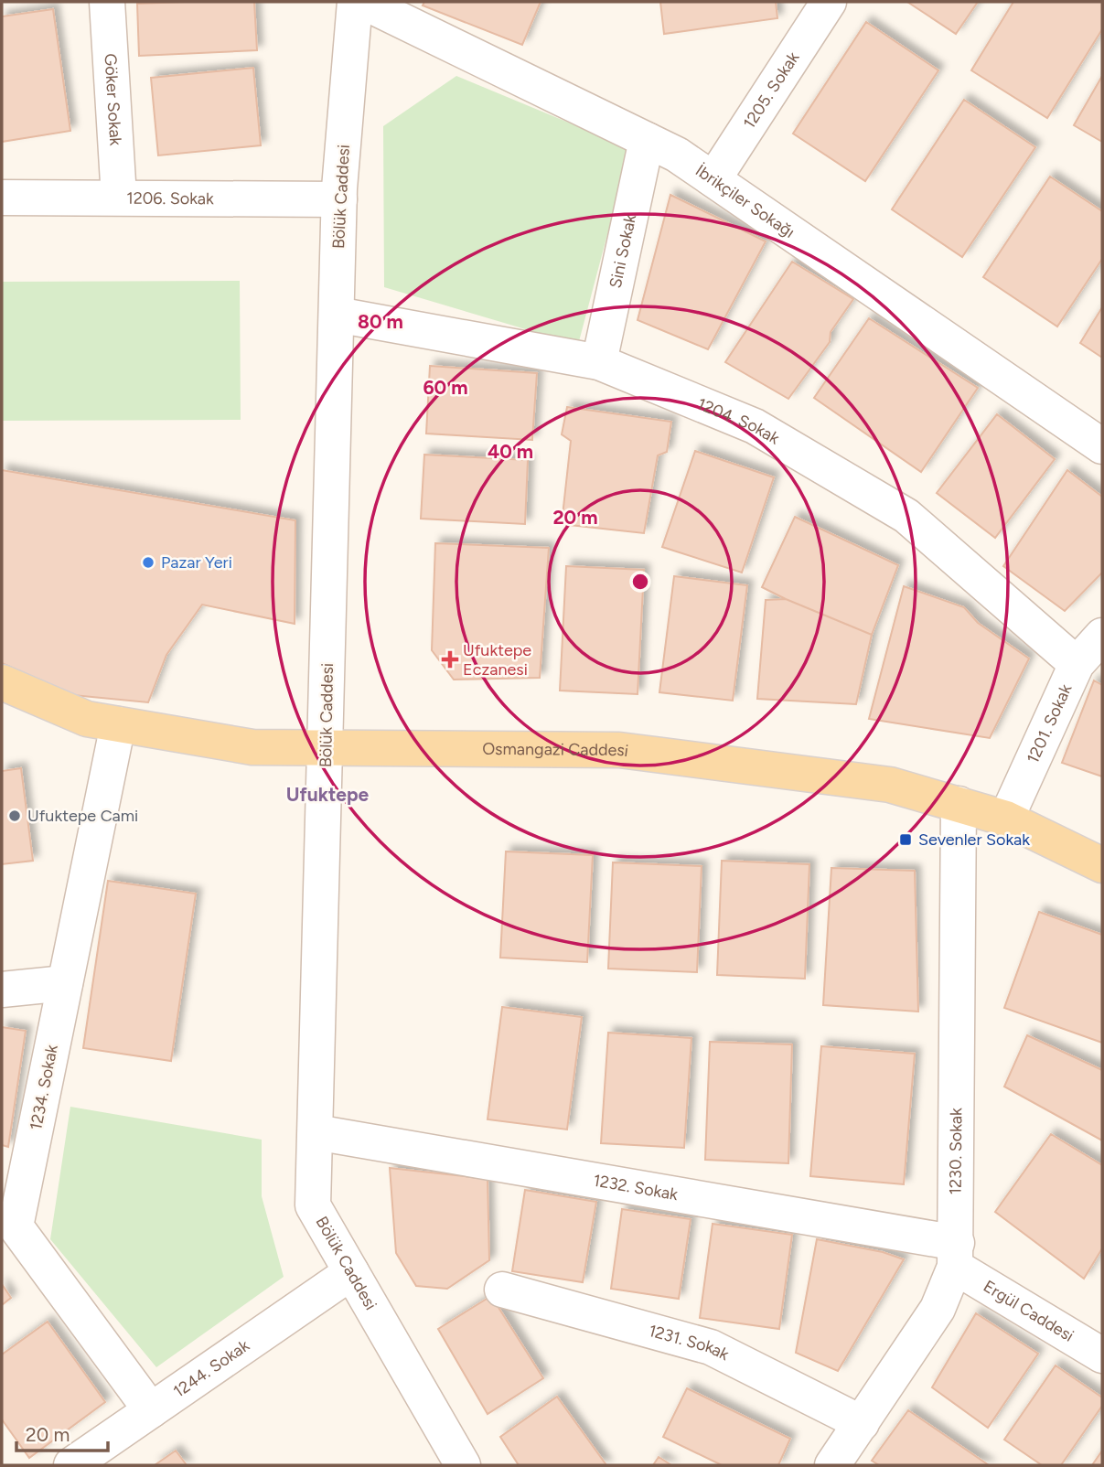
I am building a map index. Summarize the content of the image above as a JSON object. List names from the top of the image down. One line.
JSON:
{"streets":{"main road":["Osmangazi Caddesi"],"street":["1205. Sokak","Göker Sokak","Bölük Caddesi","1206. Sokak","İbrikçiler Sokağı","Sini Sokak","1204. Sokak","1201. Sokak","1234. Sokak","1230. Sokak","1232. Sokak","Ergül Caddesi","1231. Sokak","1244. Sokak"]},"crossings":[["1205. Sokak","İbrikçiler Sokağı"],["Göker Sokak","1206. Sokak"],["Bölük Caddesi","1206. Sokak"],["Bölük Caddesi","1204. Sokak"],["Bölük Caddesi","Osmangazi Caddesi"],["Bölük Caddesi","1232. Sokak"],["Bölük Caddesi","1244. Sokak"],["İbrikçiler Sokağı","Sini Sokak"],["Sini Sokak","1204. Sokak"],["1204. Sokak","1201. Sokak"],["1201. Sokak","Osmangazi Caddesi"],["Osmangazi Caddesi","1234. Sokak"],["Osmangazi Caddesi","1230. Sokak"],["1234. Sokak","1244. Sokak"],["1230. Sokak","1232. Sokak"],["1230. Sokak","Ergül Caddesi"],["1230. Sokak","1231. Sokak"],["1232. Sokak","Ergül Caddesi"]],"districts":["Ufuktepe"],"places":{"other":["Pazar Yeri","Ufuktepe Cami"],"health":["Ufuktepe Eczanesi"],"transit":["Sevenler Sokak"]},"scale_bar":"20 m","rings":["80 m","60 m","40 m","20 m"]}
